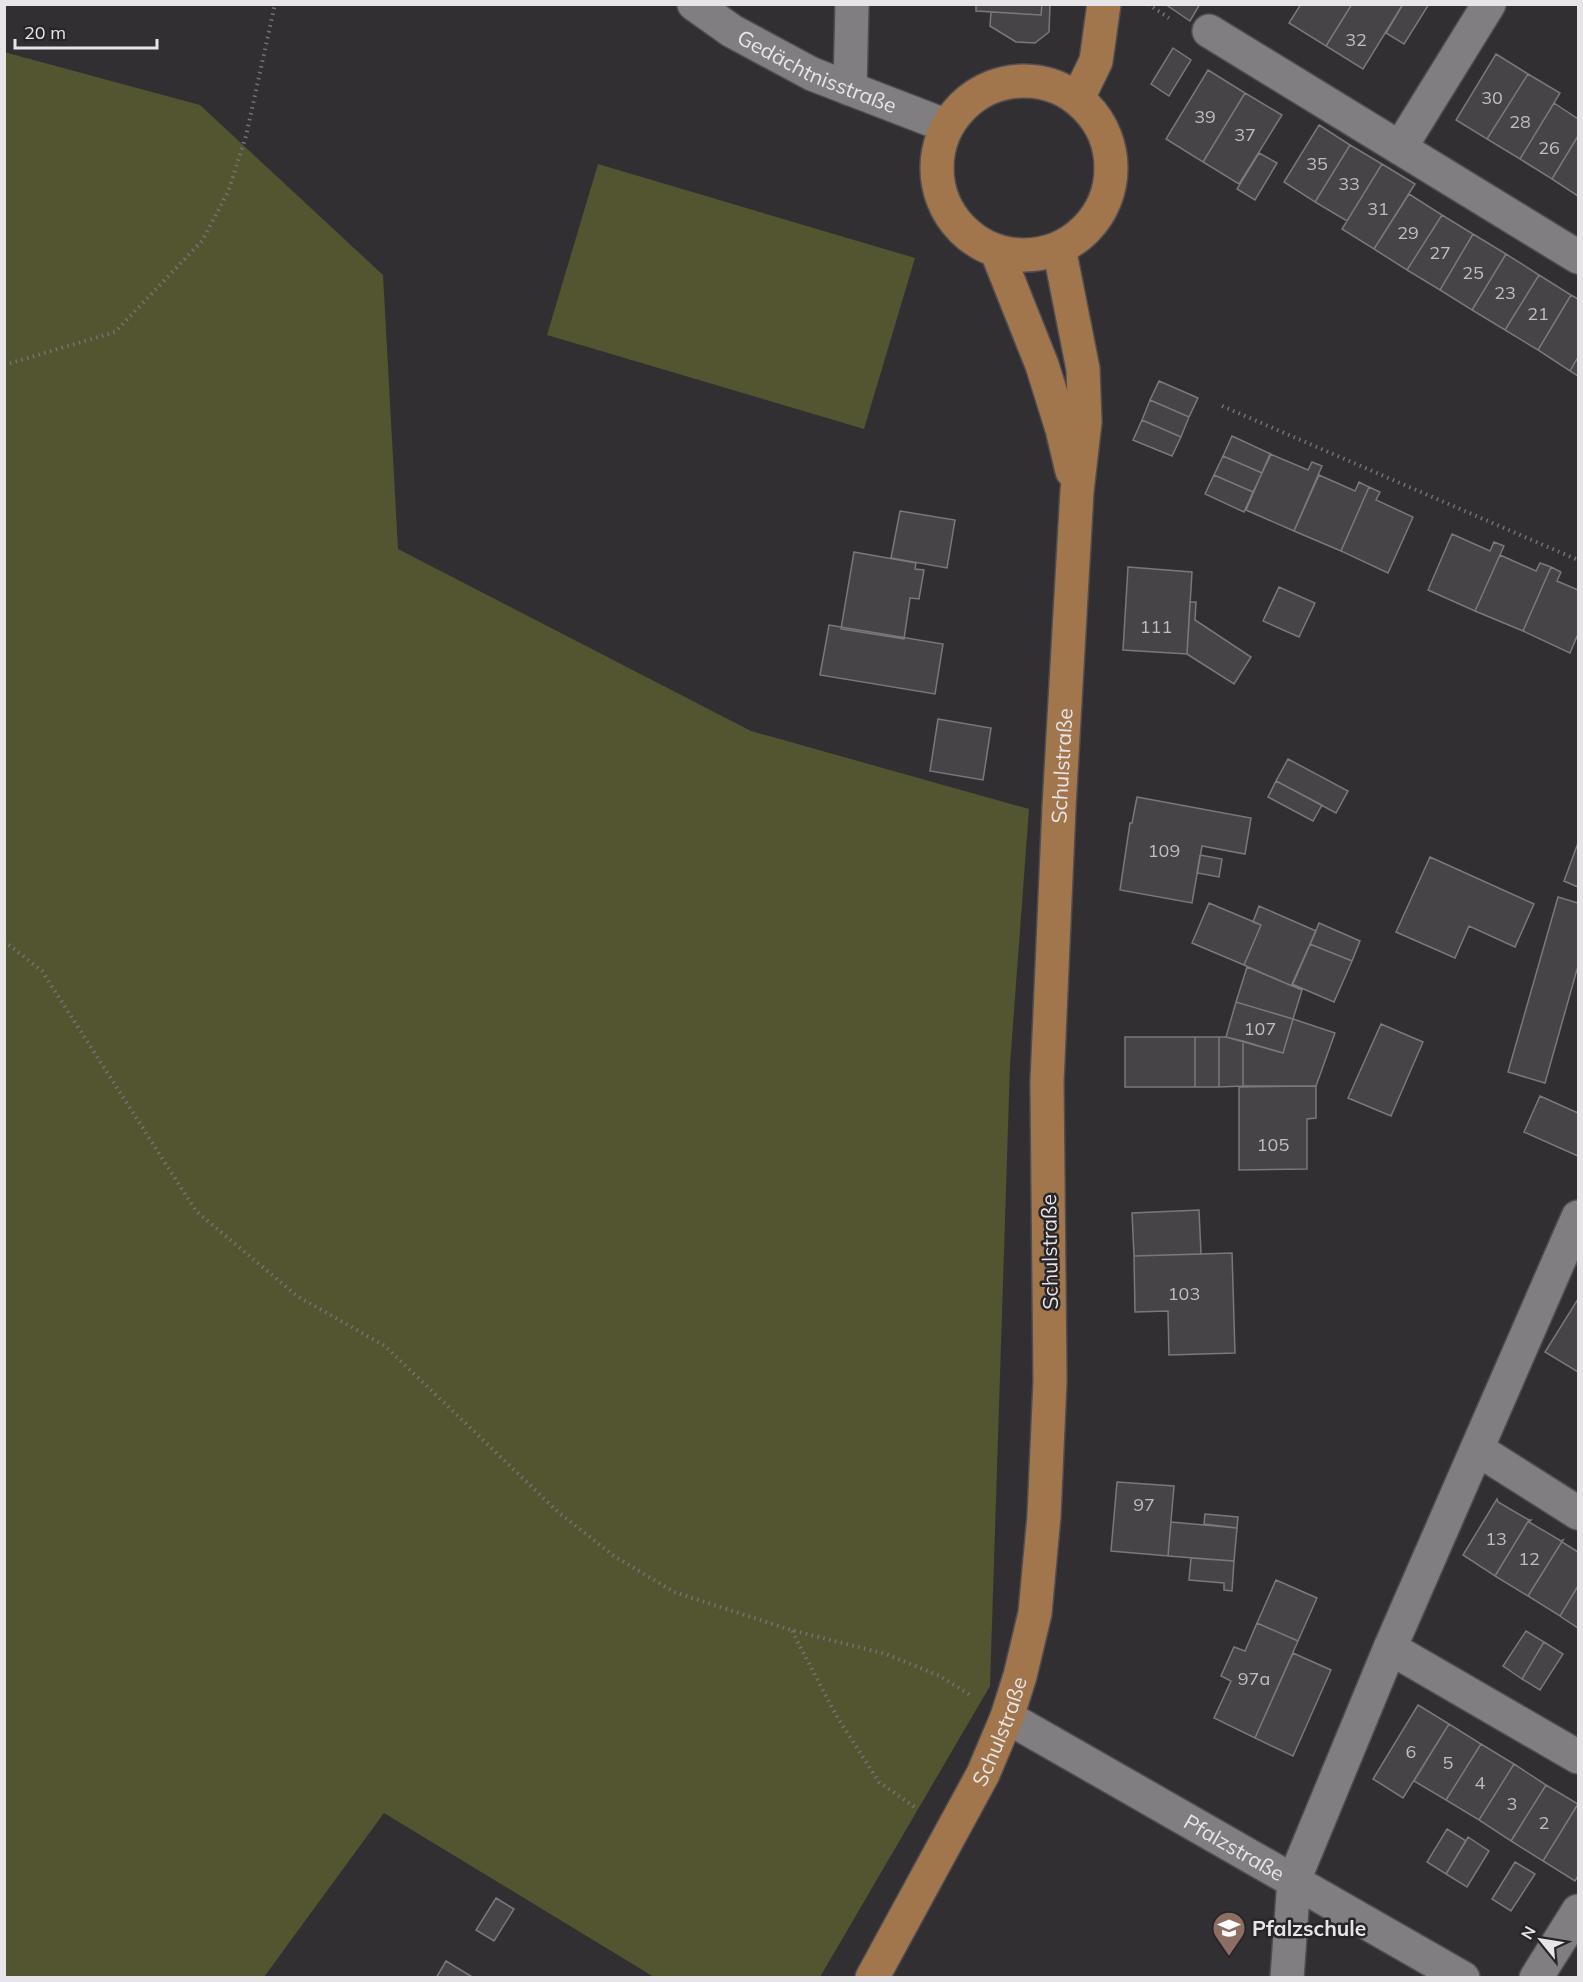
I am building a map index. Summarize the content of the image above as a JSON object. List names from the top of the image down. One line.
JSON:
{"streets":{"main road":["Schulstraße"],"street":["Gedächtnisstraße","Pfalzstraße"]},"crossings":[["Gedächtnisstraße","Schulstraße"],["Schulstraße","Pfalzstraße"]],"places":{"school or university":["Pfalzschule"]},"house_numbers":["32","30","39","28","37","26","35","33","31","29","27","25","23","21","111","109","107","105","103","97","13","12","97a","6","5","4","3","2"],"scale_bar":"20 m","north":"top left"}
